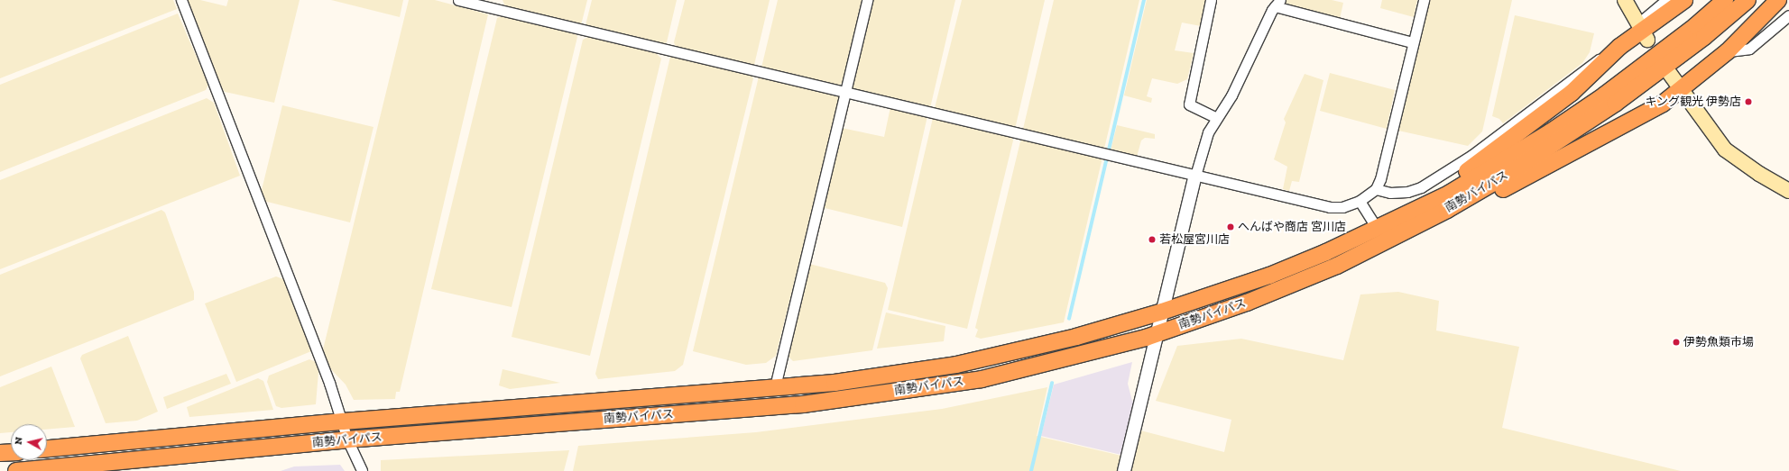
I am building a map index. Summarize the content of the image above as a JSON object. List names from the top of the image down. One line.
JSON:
{"streets":{"highway":["南勢バイパス"]},"places":["キング観光 伊勢店","へんばや商店 宮川店","若松屋宮川店","伊勢魚類市場"],"north":"left"}
